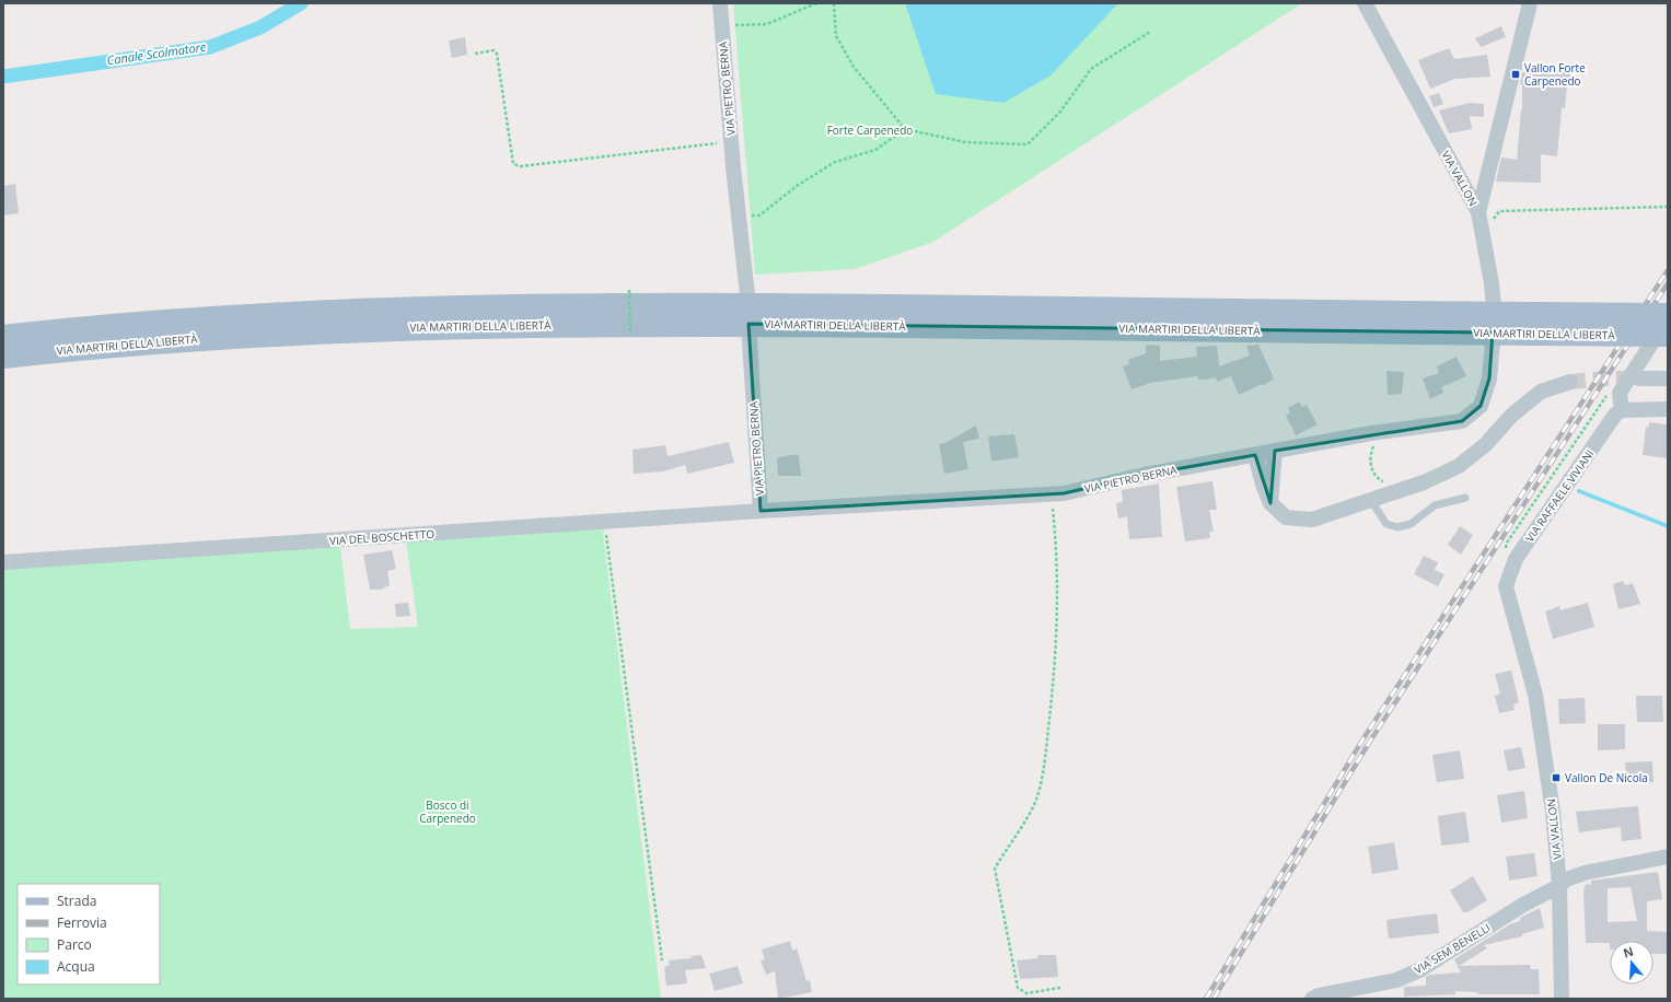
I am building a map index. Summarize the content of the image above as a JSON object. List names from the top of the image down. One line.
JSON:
{"streets":{"main road":["VIA MARTIRI DELLA LIBERTÀ"],"street":["VIA PIETRO BERNA","VIA VALLON","VIA RAFFAELE VIVIANI","VIA DEL BOSCHETTO","VIA SEM BENELLI"]},"crossings":[["VIA PIETRO BERNA","VIA VALLON"],["VIA PIETRO BERNA","VIA MARTIRI DELLA LIBERTÀ"],["VIA PIETRO BERNA","VIA DEL BOSCHETTO"],["VIA VALLON","VIA RAFFAELE VIVIANI"],["VIA VALLON","VIA SEM BENELLI"]],"water":["Canale Scolmatore"],"parks":["Forte Carpenedo","Bosco di Carpenedo"],"places":{"transit":["Vallon Forte Carpenedo","Vallon De Nicola"]},"legend":["Strada","Ferrovia","Parco","Acqua"],"north":"top"}
